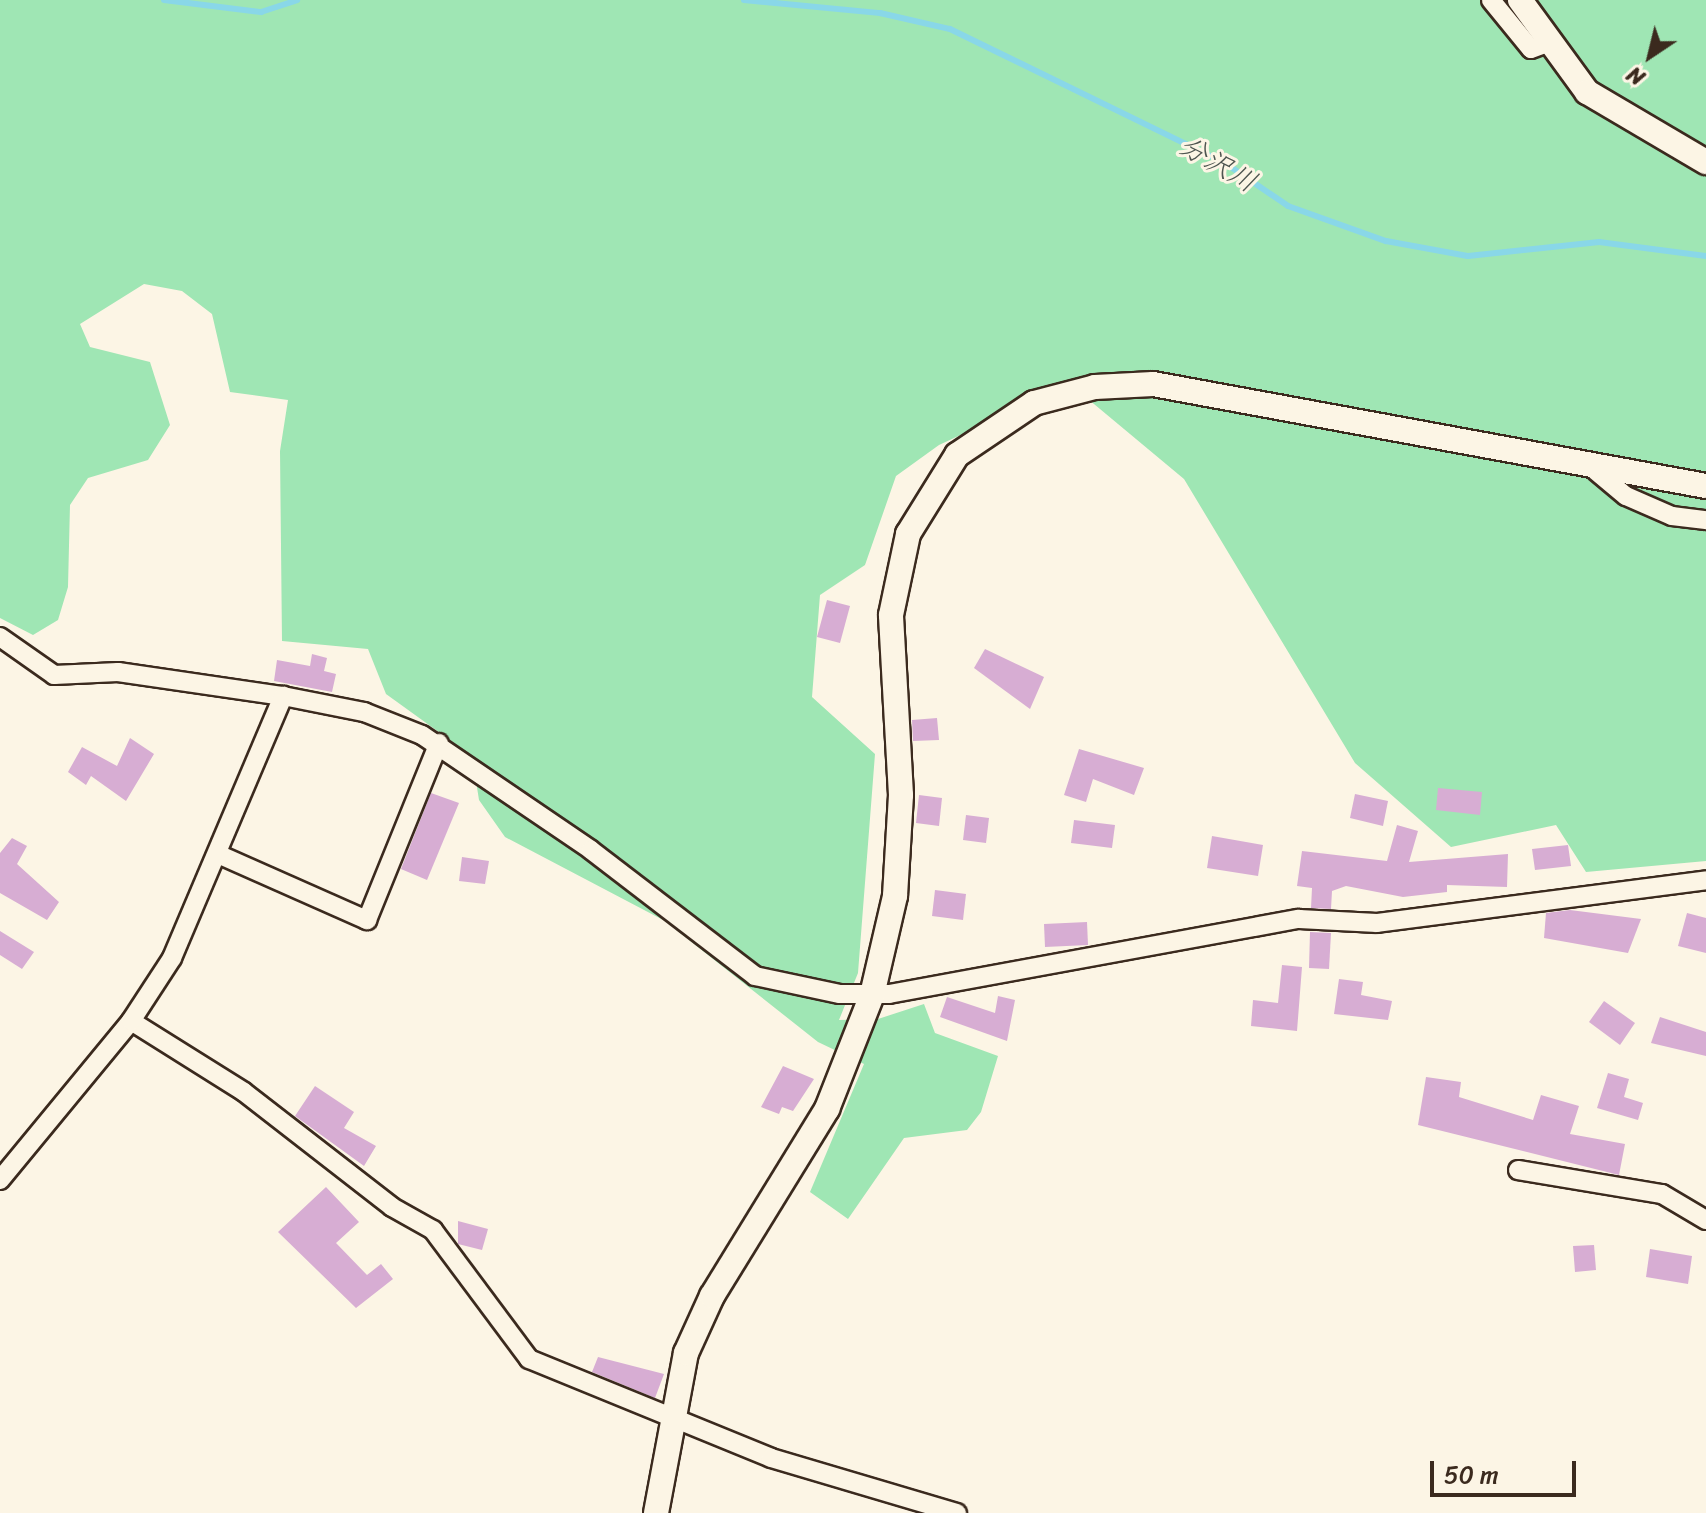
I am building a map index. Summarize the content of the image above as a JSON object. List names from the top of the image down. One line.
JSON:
{"water":["分沢川"],"scale_bar":"50 m","north":"bottom left"}
